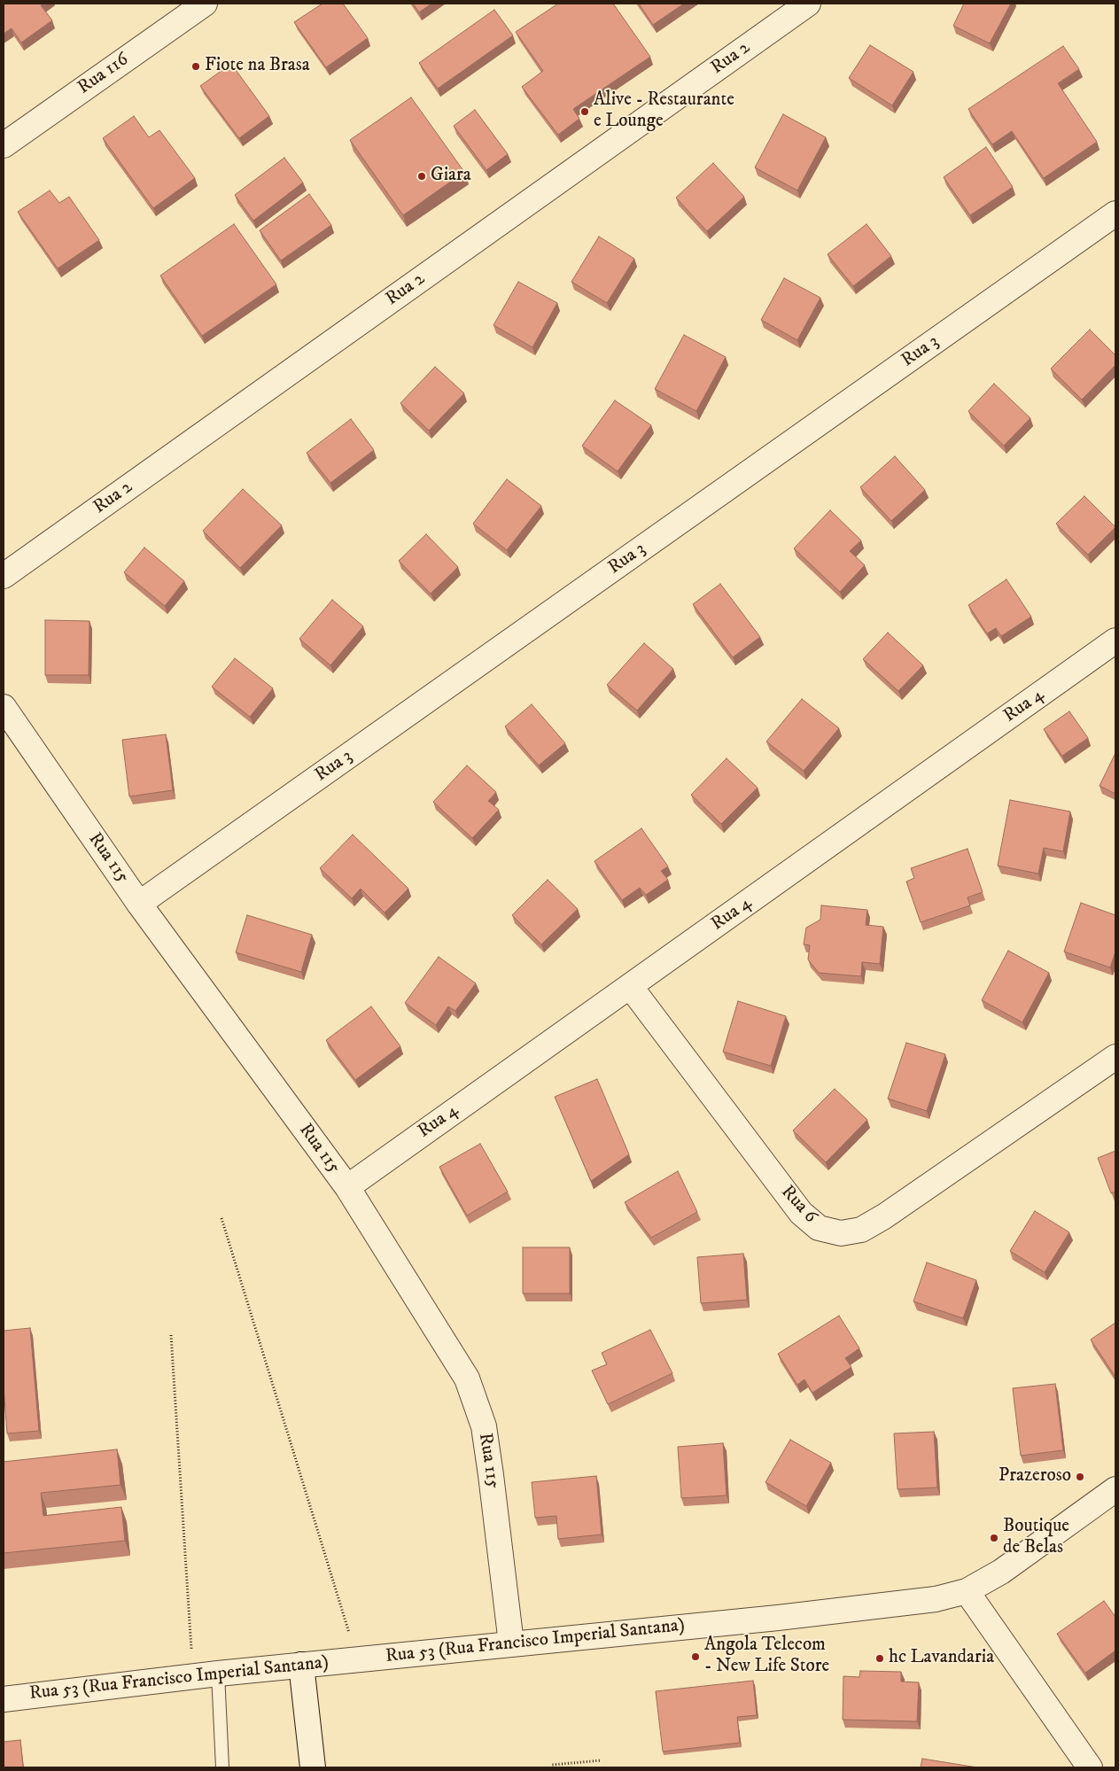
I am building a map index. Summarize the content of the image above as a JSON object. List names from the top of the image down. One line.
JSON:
{"streets":{"street":["Rua 2","Rua 116","Rua 3","Rua 4","Rua 115","Rua 6","Rua 53 (Rua Francisco Imperial Santana)"]},"crossings":[["Rua 3","Rua 115"],["Rua 4","Rua 115"],["Rua 4","Rua 6"],["Rua 115","Rua 53 (Rua Francisco Imperial Santana)"]],"places":["Fiote na Brasa","Alive - Restaurante e Lounge","Giara","Prazeroso","Boutique de Belas","Angola Telecom - New Life Store","hc Lavandaria"]}
